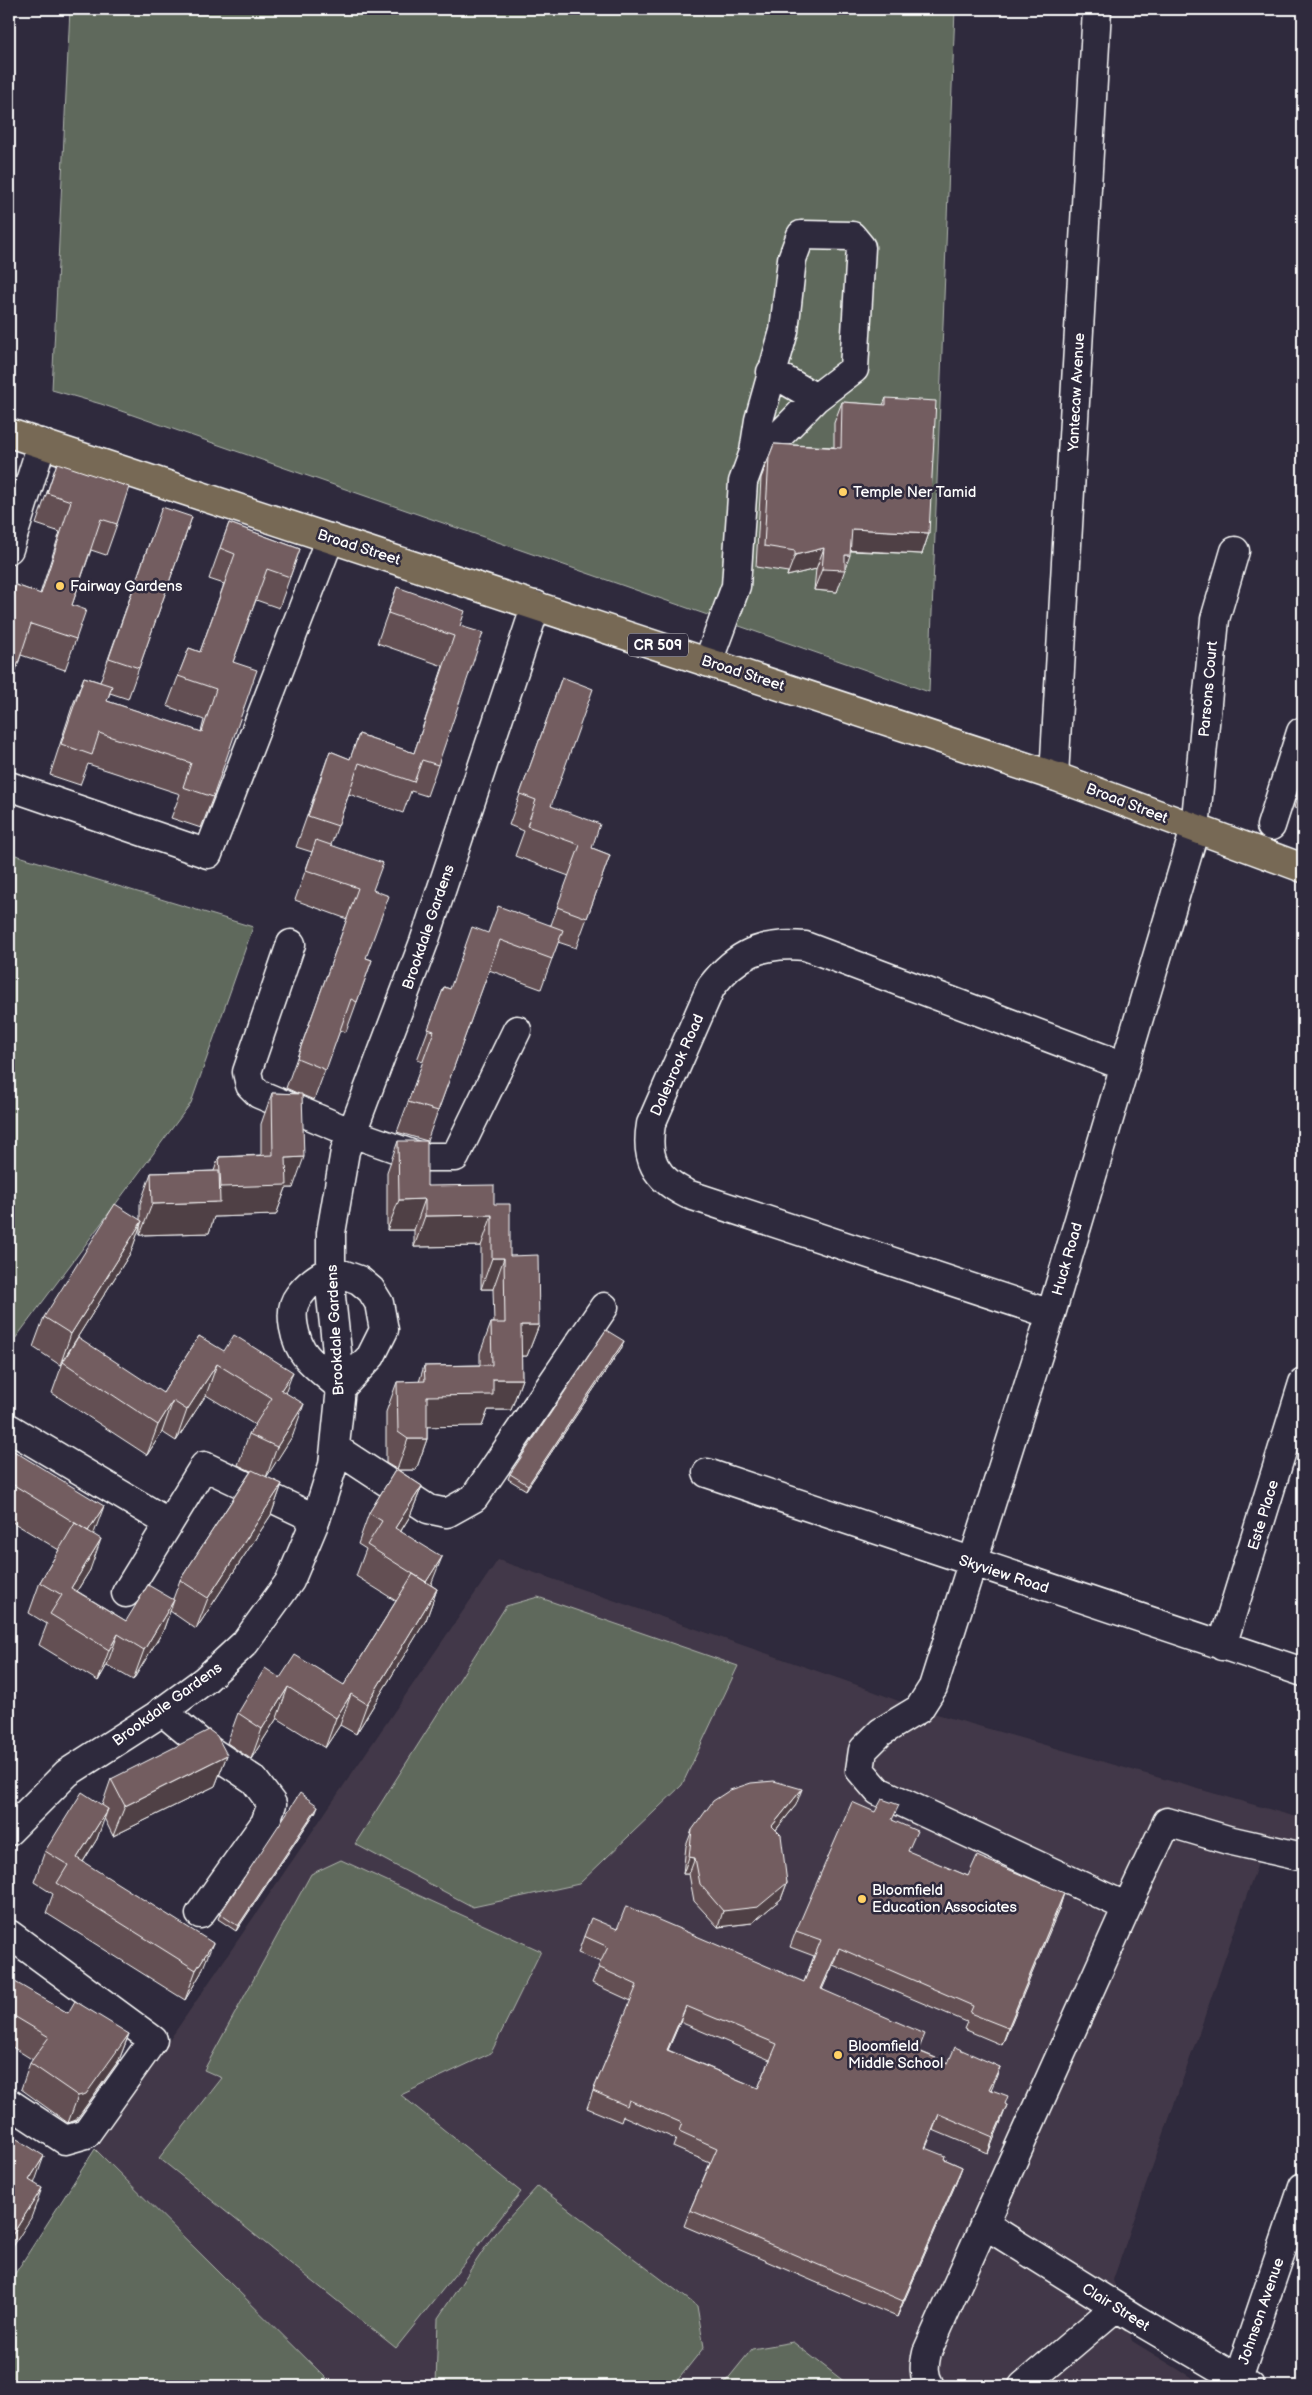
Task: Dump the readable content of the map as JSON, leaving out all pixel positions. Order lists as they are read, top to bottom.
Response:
{
  "streets": {
    "main road": ["Broad Street", "CR 509"],
    "street": [
      "Yantecaw Avenue",
      "Parsons Court",
      "Brookdale Gardens",
      "Dalebrook Road",
      "Huck Road",
      "Este Place",
      "Skyview Road",
      "Clair Street",
      "Johnson Avenue"
    ]
  },
  "crossings": [
    ["Yantecaw Avenue", "Broad Street"],
    ["Broad Street", "Parsons Court"],
    ["Broad Street", "Brookdale Gardens"],
    ["Broad Street", "Huck Road"],
    ["Parsons Court", "Huck Road"],
    ["Dalebrook Road", "Huck Road"],
    ["Huck Road", "Skyview Road"],
    ["Este Place", "Skyview Road"],
    ["Clair Street", "Johnson Avenue"]
  ],
  "places": [
    "Temple Ner Tamid",
    "Fairway Gardens",
    "Bloomfield Education Associates",
    "Bloomfield Middle School"
  ]
}
